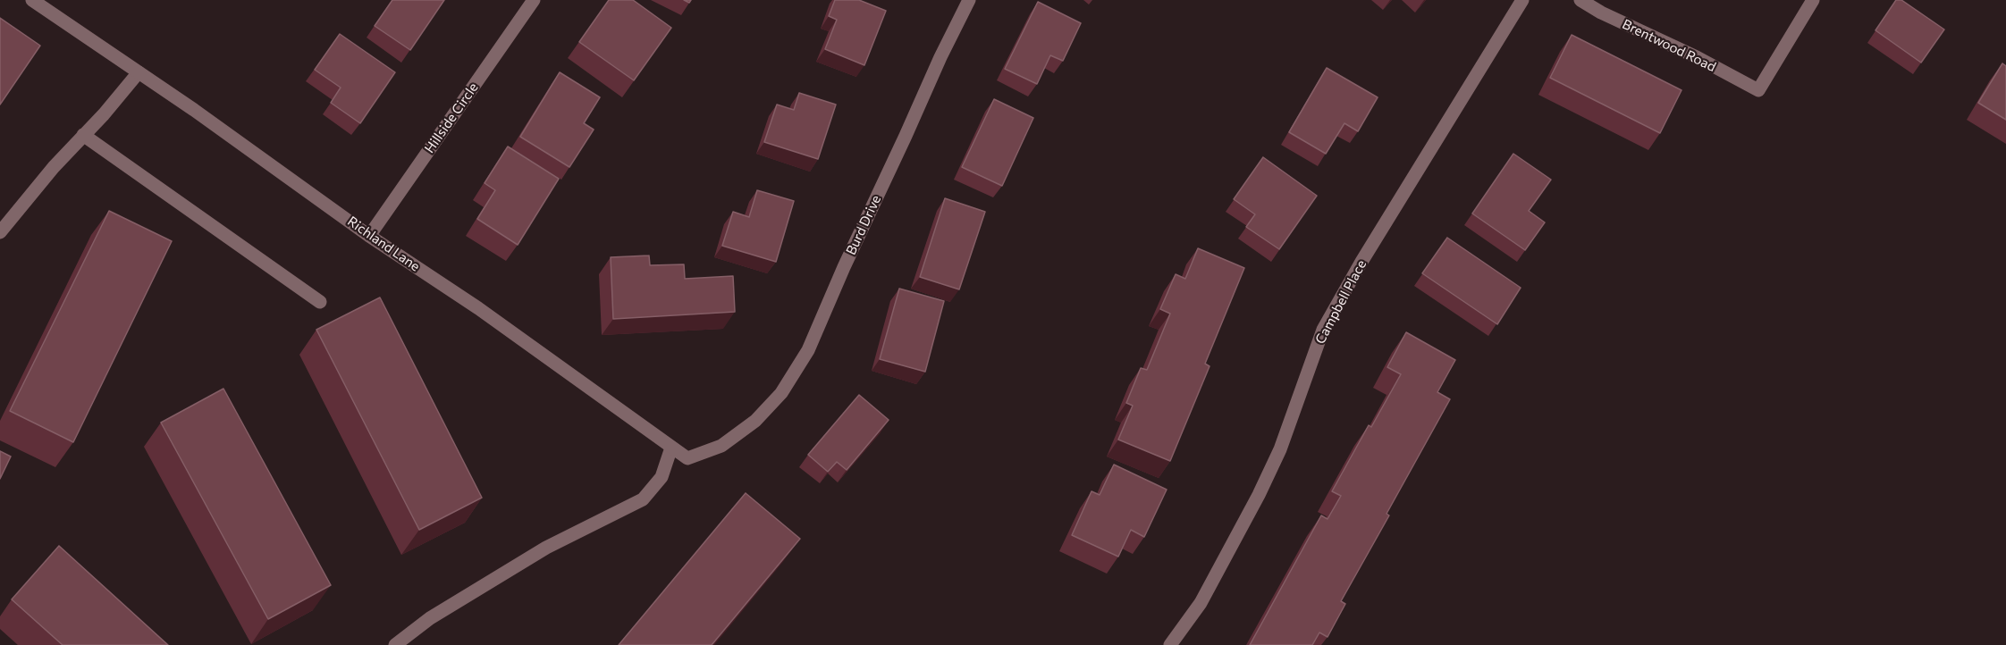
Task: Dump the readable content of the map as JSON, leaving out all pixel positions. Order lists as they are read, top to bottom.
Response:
{
  "streets": {
    "street": [
      "Brentwood Road",
      "Hillside Circle",
      "Burd Drive",
      "Richland Lane",
      "Campbell Place"
    ]
  },
  "crossings": [
    ["Hillside Circle", "Richland Lane"],
    ["Burd Drive", "Richland Lane"]
  ]
}
